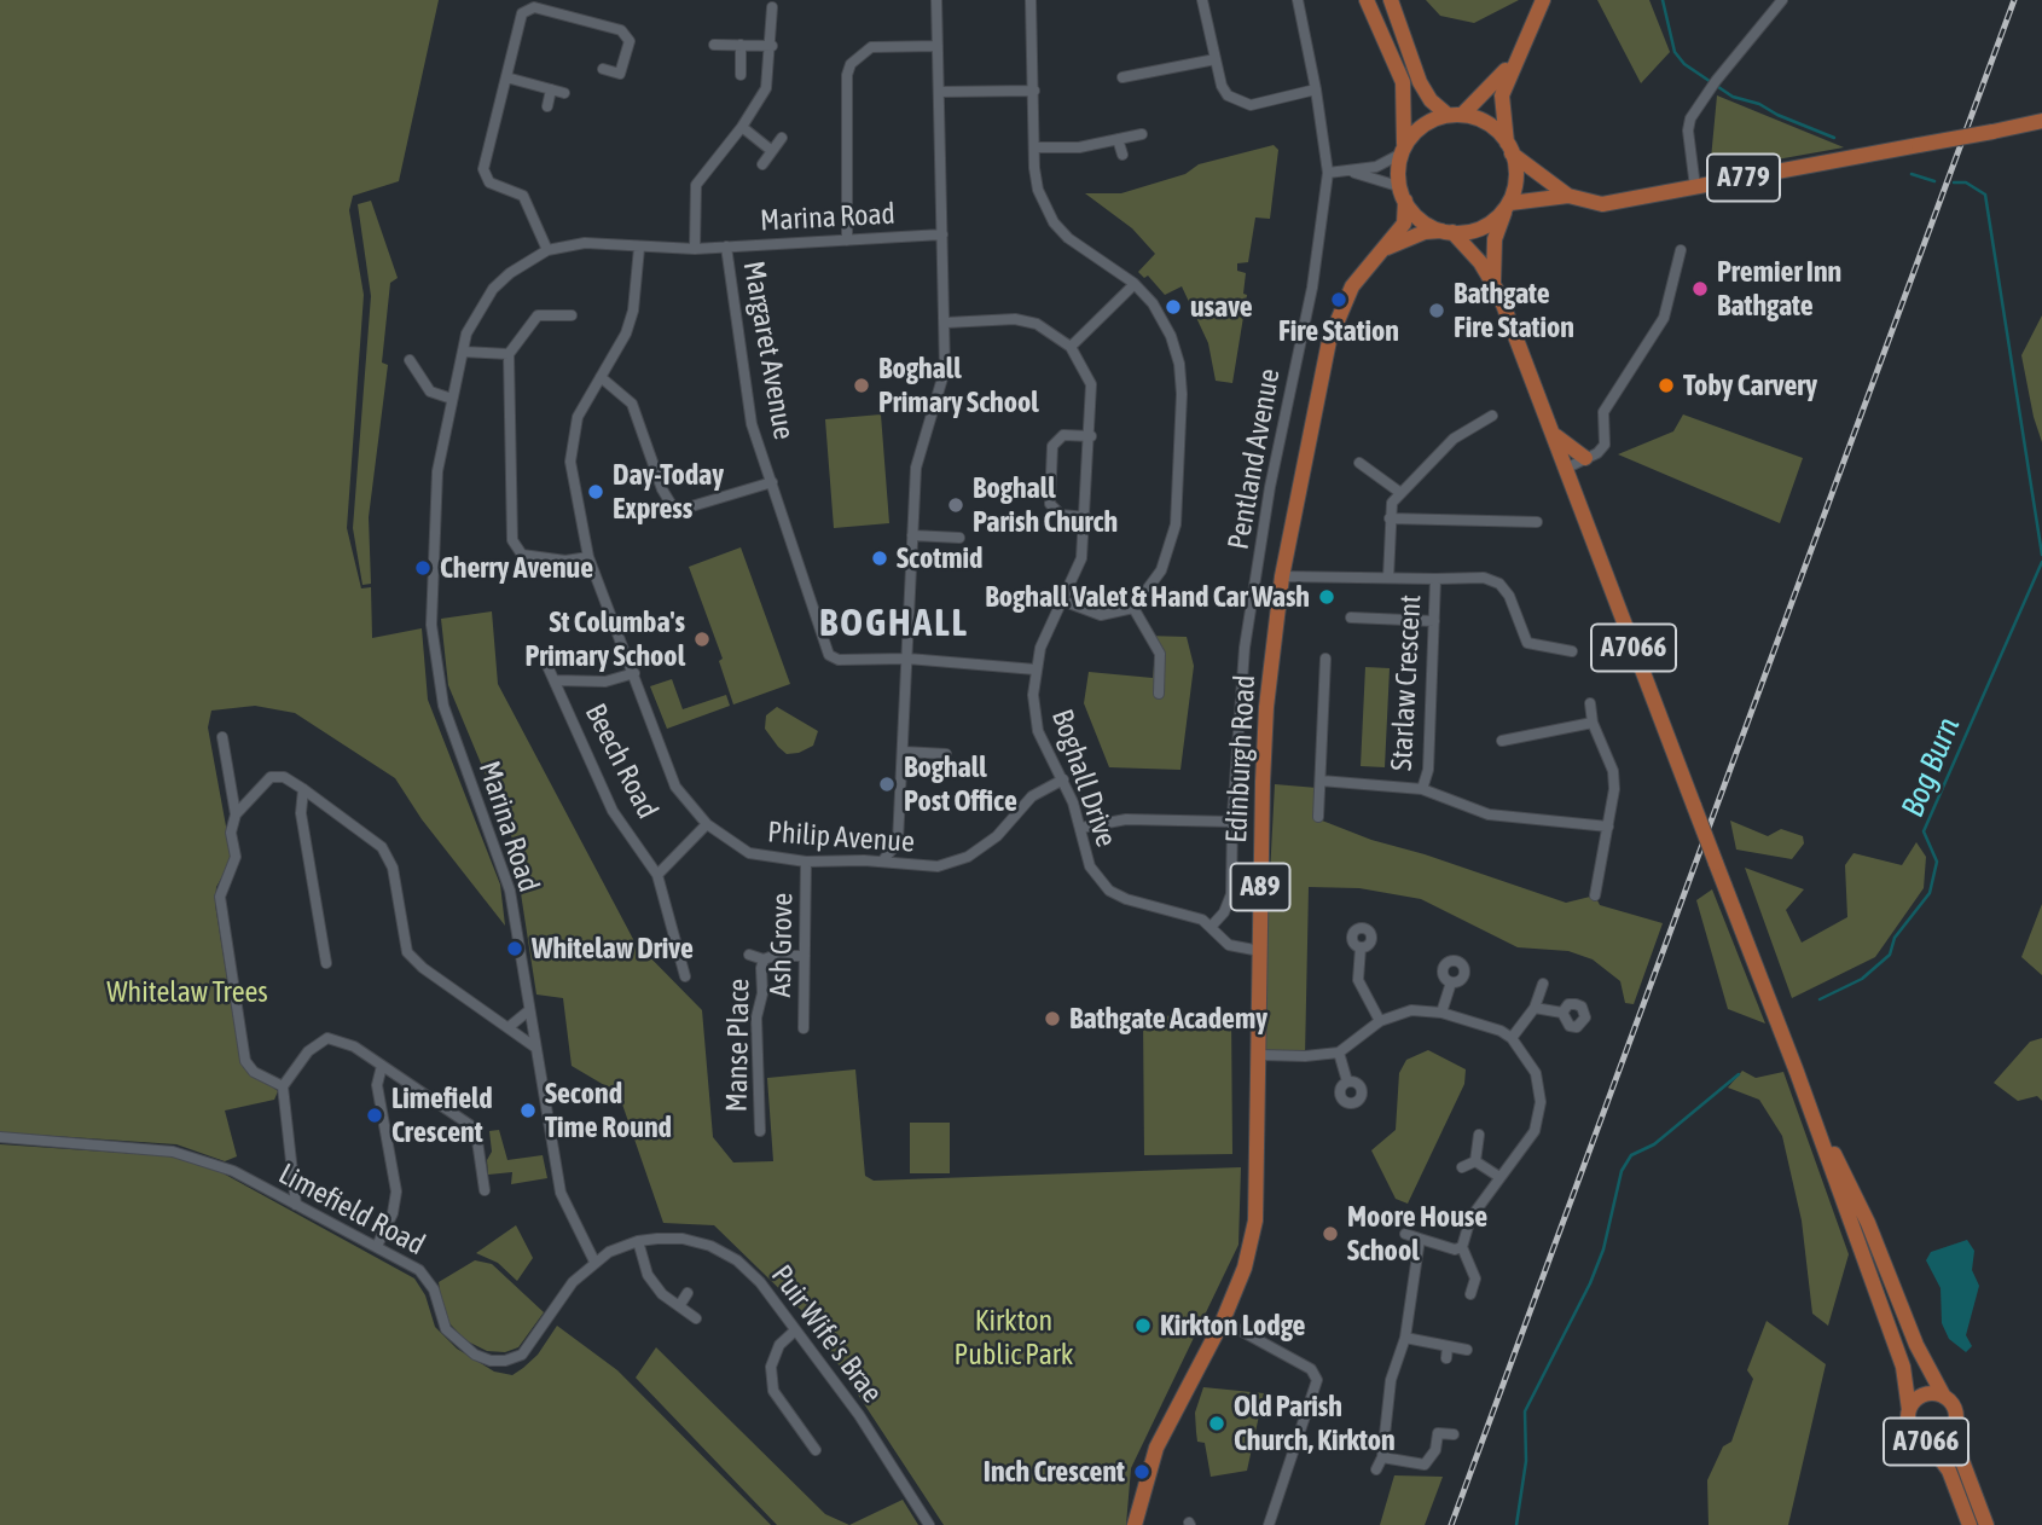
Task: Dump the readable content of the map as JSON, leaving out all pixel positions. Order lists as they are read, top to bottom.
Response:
{
  "streets": {
    "main road": [
      "A779",
      "A7066",
      "Edinburgh Road",
      "A89"
    ],
    "street": [
      "Marina Road",
      "Margaret Avenue",
      "Pentland Avenue",
      "Starlaw Crescent",
      "Beech Road",
      "Boghall Drive",
      "Philip Avenue",
      "Ash Grove",
      "Manse Place",
      "Limefield Road",
      "Puir Wife's Brae"
    ]
  },
  "crossings": [
    ["A779", "A7066"],
    ["A779", "Edinburgh Road"],
    ["A779", "A89"],
    ["Marina Road", "Margaret Avenue"],
    ["Marina Road", "Philip Avenue"],
    ["Marina Road", "Limefield Road"],
    ["Marina Road", "Puir Wife's Brae"],
    ["Pentland Avenue", "Boghall Drive"],
    ["A7066", "Edinburgh Road"],
    ["A7066", "A89"],
    ["Starlaw Crescent", "Edinburgh Road"],
    ["Edinburgh Road", "Boghall Drive"],
    ["Edinburgh Road", "A89"],
    ["Beech Road", "Philip Avenue"],
    ["Boghall Drive", "Philip Avenue"],
    ["Philip Avenue", "Ash Grove"],
    ["Ash Grove", "Manse Place"],
    ["Limefield Road", "Puir Wife's Brae"]
  ],
  "districts": ["BOGHALL"],
  "water": ["Bog Burn"],
  "parks": ["Whitelaw Trees", "Kirkton Public Park"],
  "places": [
    "Premier Inn Bathgate",
    "Fire Station",
    "usave",
    "Bathgate Fire Station",
    "Boghall Primary School",
    "Toby Carvery",
    "Day-Today Express",
    "Boghall Parish Church",
    "Scotmid",
    "Cherry Avenue",
    "Boghall Valet & Hand Car Wash",
    "St Columba's Primary School",
    "Boghall Post Office",
    "Whitelaw Drive",
    "Bathgate Academy",
    "Second Time Round",
    "Limefield Crescent",
    "Moore House School",
    "Kirkton Lodge",
    "Old Parish Church, Kirkton",
    "Inch Crescent"
  ]
}
